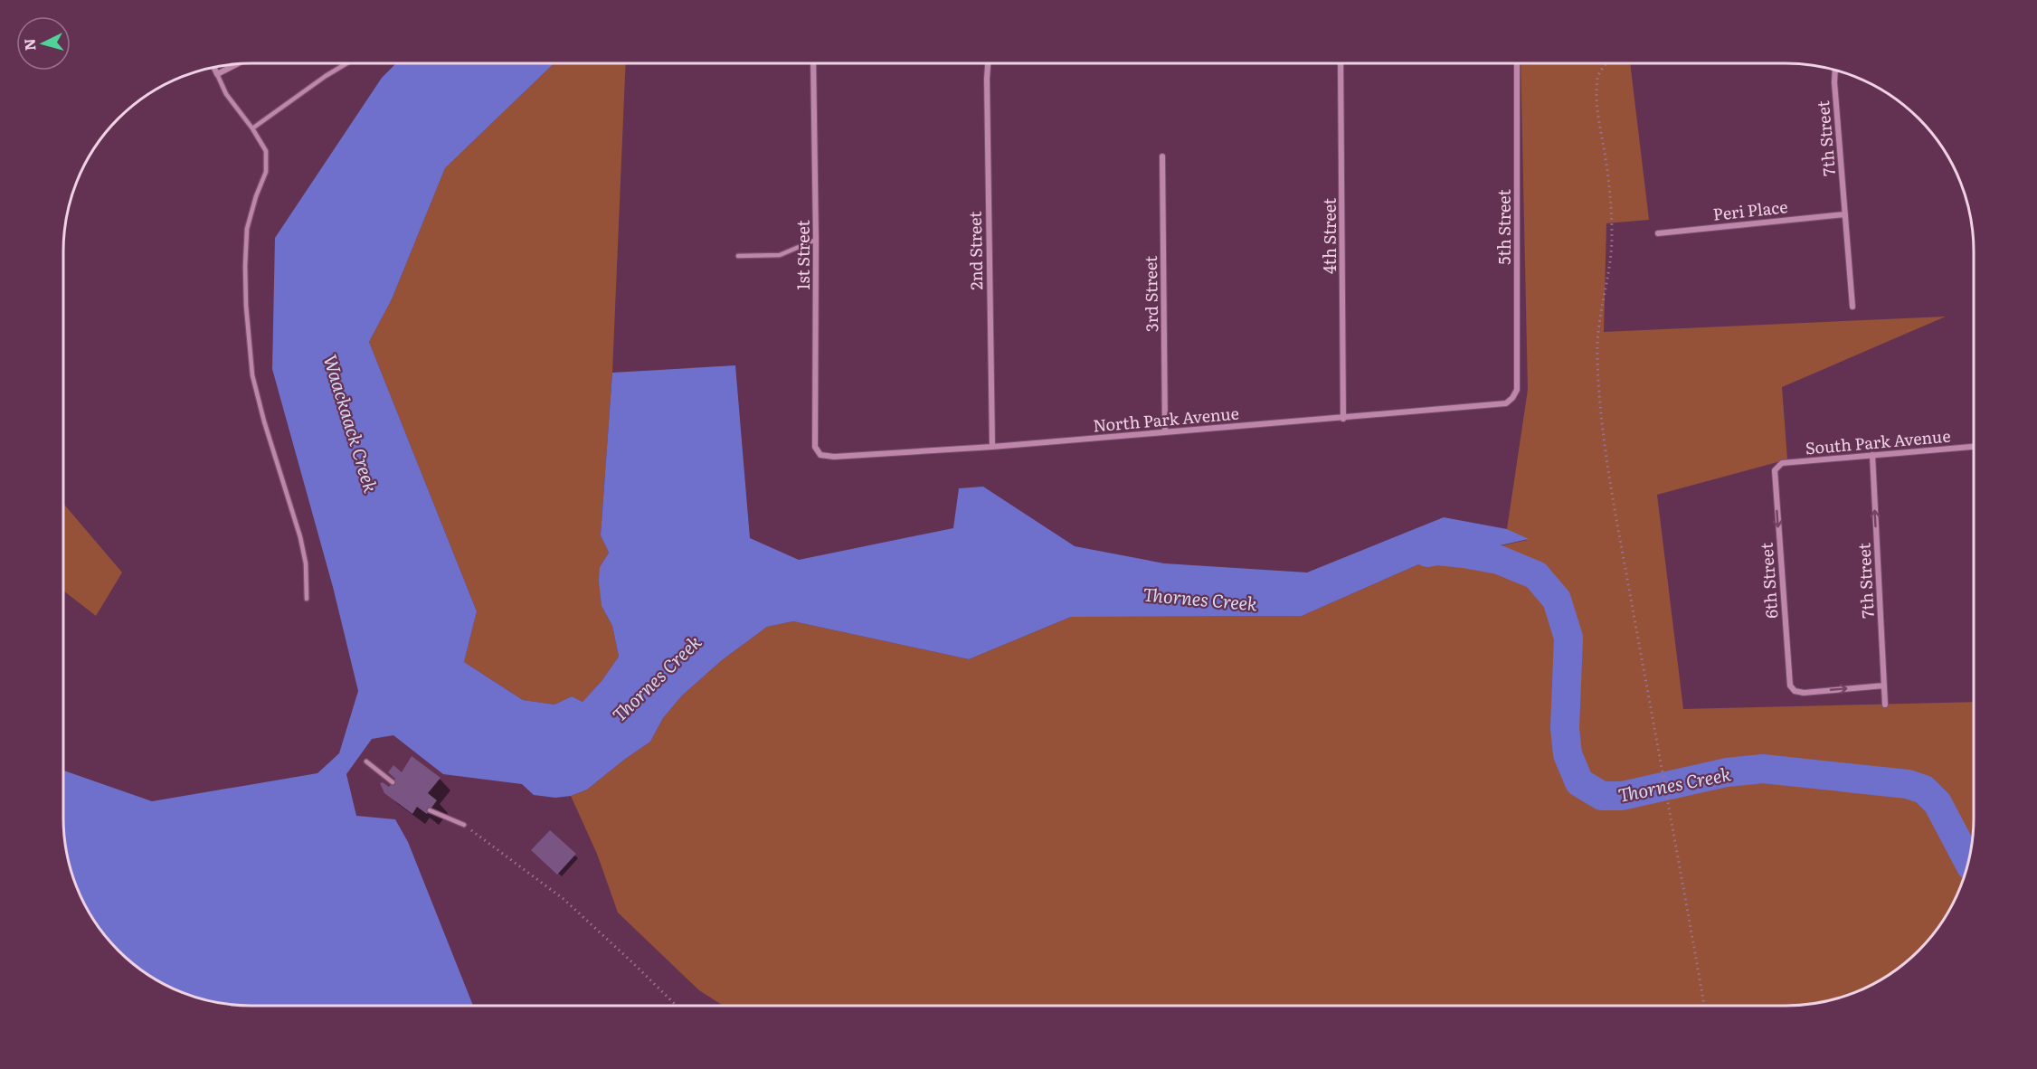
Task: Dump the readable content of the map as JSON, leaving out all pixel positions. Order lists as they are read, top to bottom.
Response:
{
  "streets": {
    "street": [
      "7th Street",
      "Peri Place",
      "5th Street",
      "4th Street",
      "2nd Street",
      "1st Street",
      "3rd Street",
      "North Park Avenue",
      "South Park Avenue",
      "6th Street"
    ]
  },
  "crossings": [
    ["7th Street", "Peri Place"],
    ["7th Street", "South Park Avenue"],
    ["7th Street", "6th Street"],
    ["5th Street", "North Park Avenue"],
    ["4th Street", "North Park Avenue"],
    ["2nd Street", "North Park Avenue"],
    ["1st Street", "North Park Avenue"],
    ["3rd Street", "North Park Avenue"],
    ["South Park Avenue", "6th Street"]
  ],
  "one_way": ["7th Street"],
  "water": ["Waackaack Creek", "Thornes Creek"],
  "north": "left"
}
